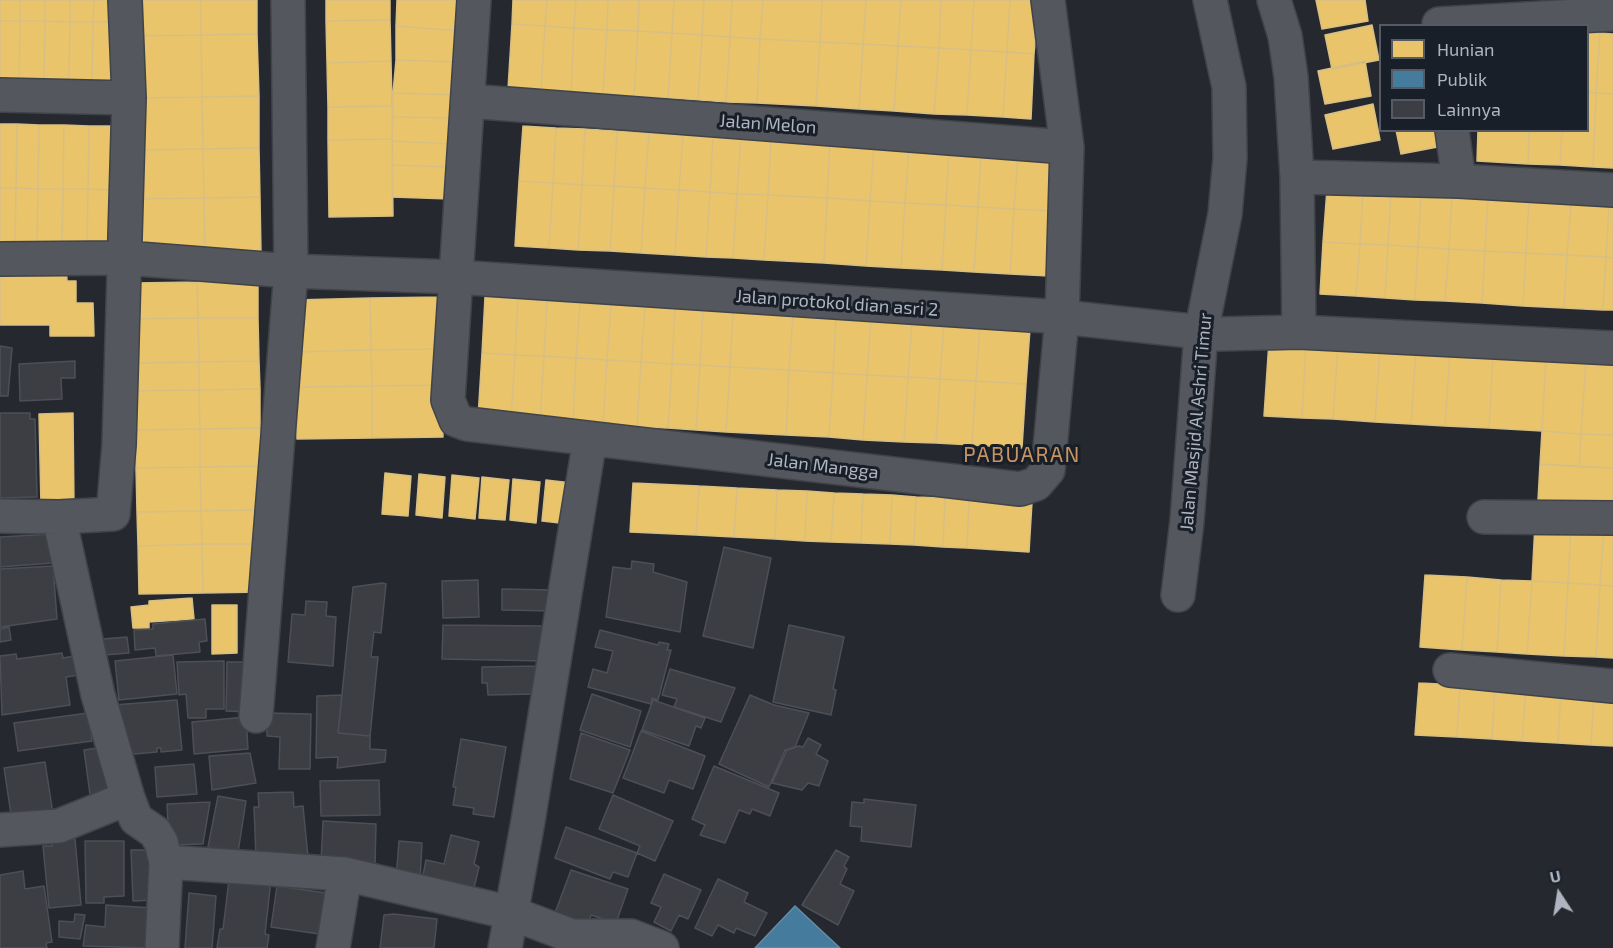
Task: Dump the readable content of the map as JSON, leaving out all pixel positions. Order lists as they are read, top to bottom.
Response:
{
  "streets": {
    "street": [
      "Jalan Melon",
      "Jalan protokol dian asri 2",
      "Jalan Masjid Al Ashri Timur",
      "Jalan Mangga"
    ]
  },
  "crossings": [
    ["Jalan protokol dian asri 2", "Jalan Masjid Al Ashri Timur"],
    ["Jalan protokol dian asri 2", "Jalan Mangga"]
  ],
  "districts": ["PABUARAN"],
  "legend": ["Hunian", "Publik", "Lainnya"],
  "north": "top"
}
